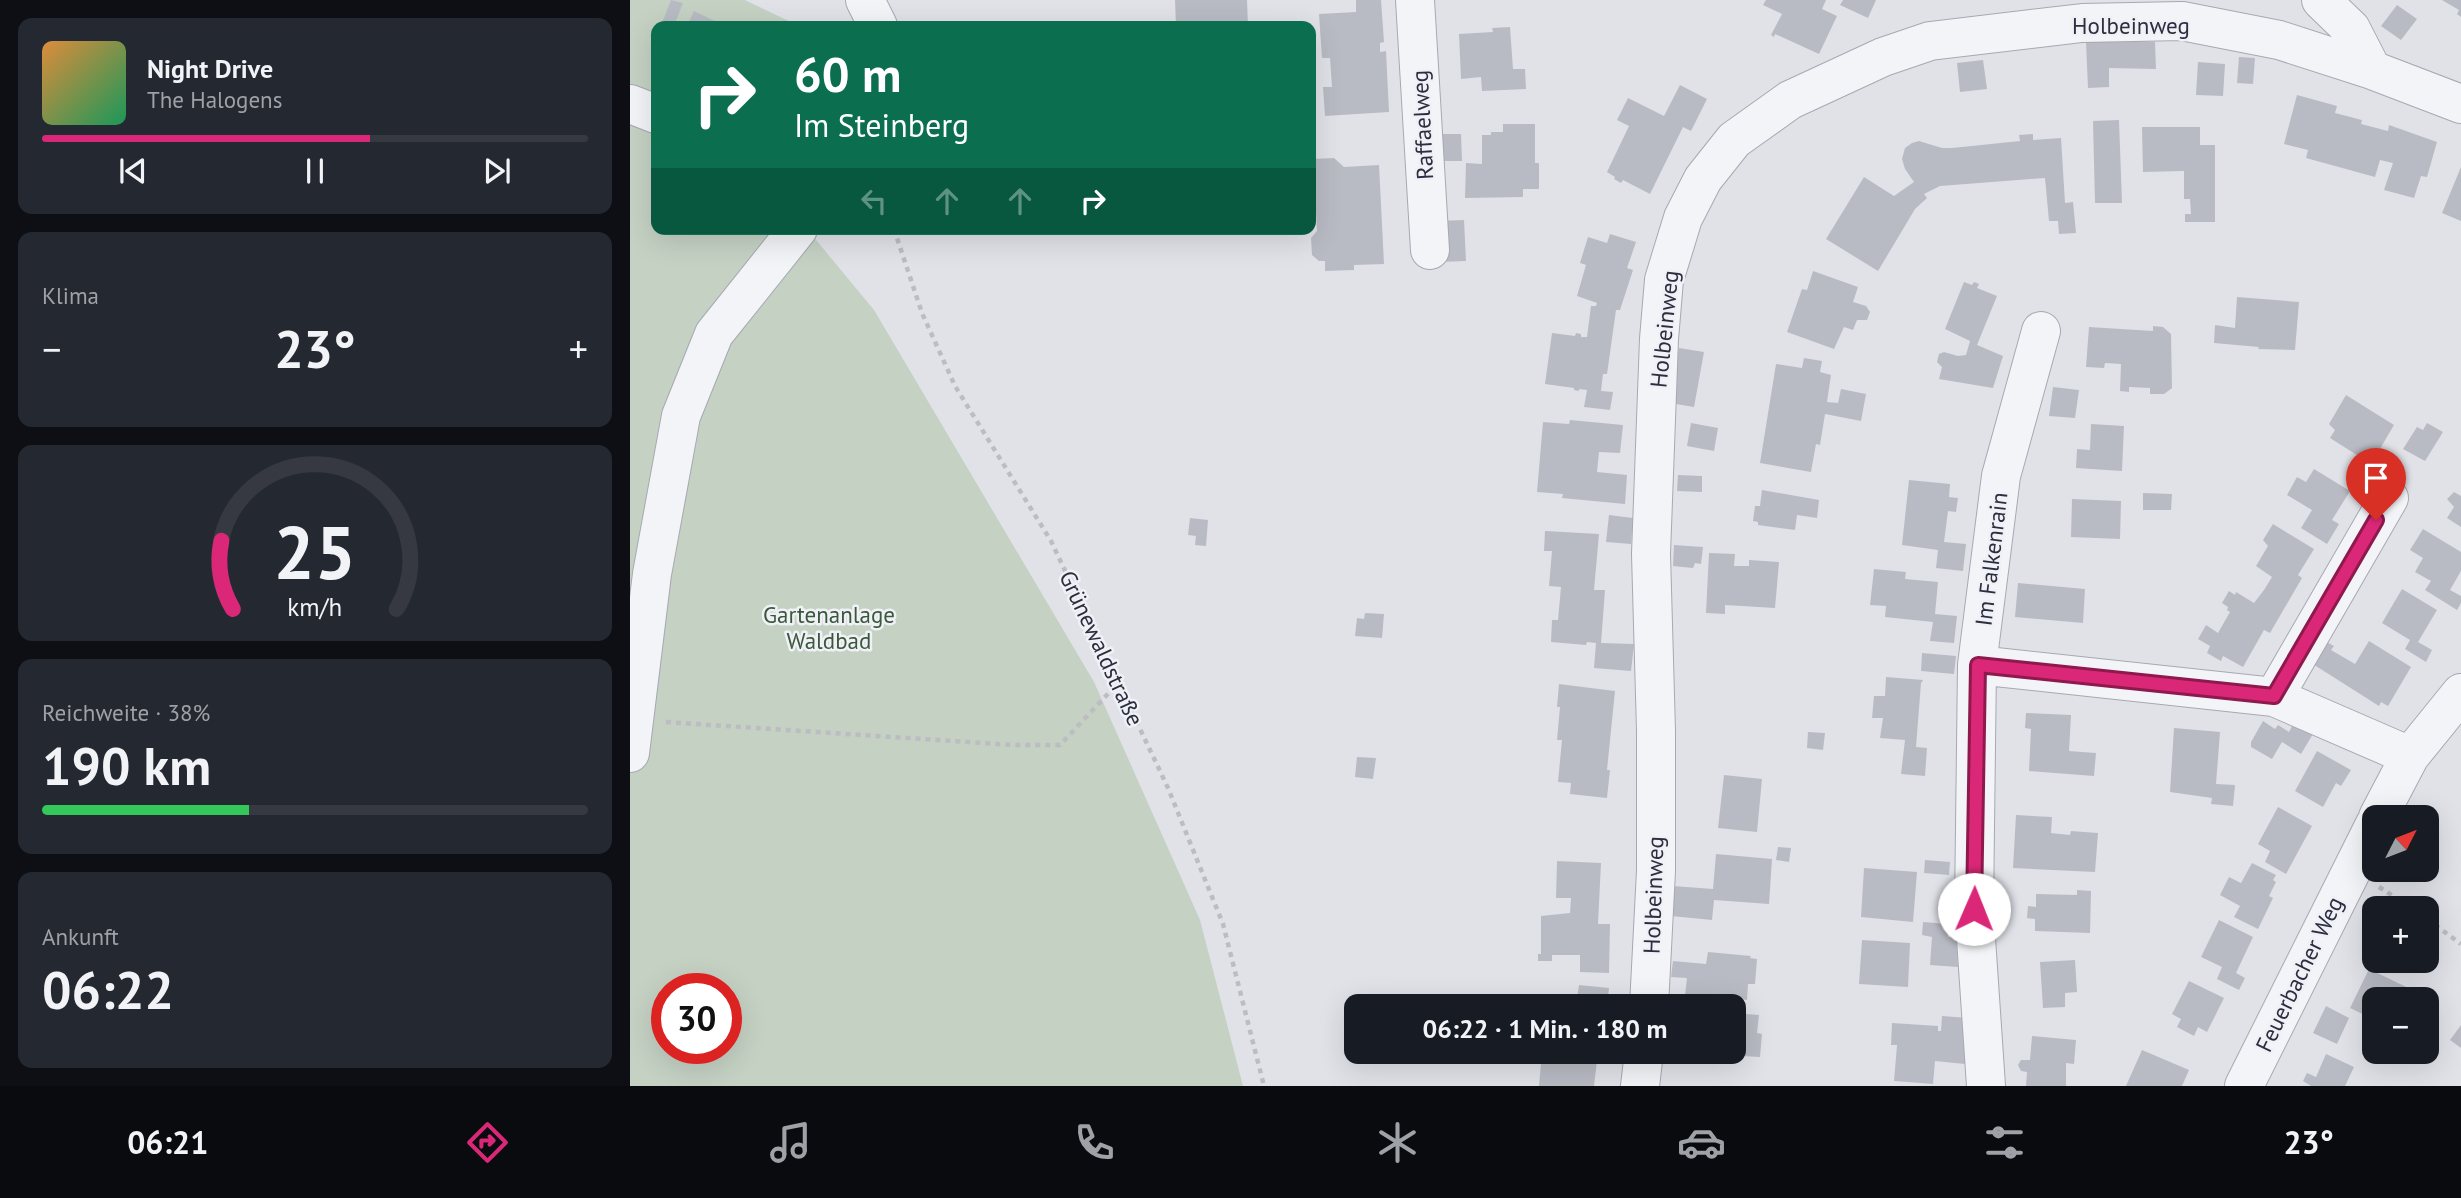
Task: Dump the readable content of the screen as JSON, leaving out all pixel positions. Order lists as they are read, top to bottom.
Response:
{
  "streets": {
    "street": [
      "Holbeinweg",
      "Raffaelweg",
      "Im Falkenrain",
      "Feuerbacher Weg"
    ],
    "path": ["Grünewaldstraße"]
  },
  "parks": ["Gartenanlage Waldbad"],
  "north": "top right",
  "page": {
    "turn": ["60 m", "Im Steinberg"],
    "song": ["Night Drive", "The Halogens"],
    "tile": [
      "Klima",
      ["Reichweite · 38%", "190 km"],
      ["Ankunft", "06:22"]
    ],
    "heat": ["−", "23°", "+"],
    "map_buttons": ["+", "−"],
    "limit": "30",
    "trip": "06:22 · 1 Min. · 180 m",
    "tabs": ["06:21", "23°"],
    "gauge": ["25", "km/h"]
  }
}
